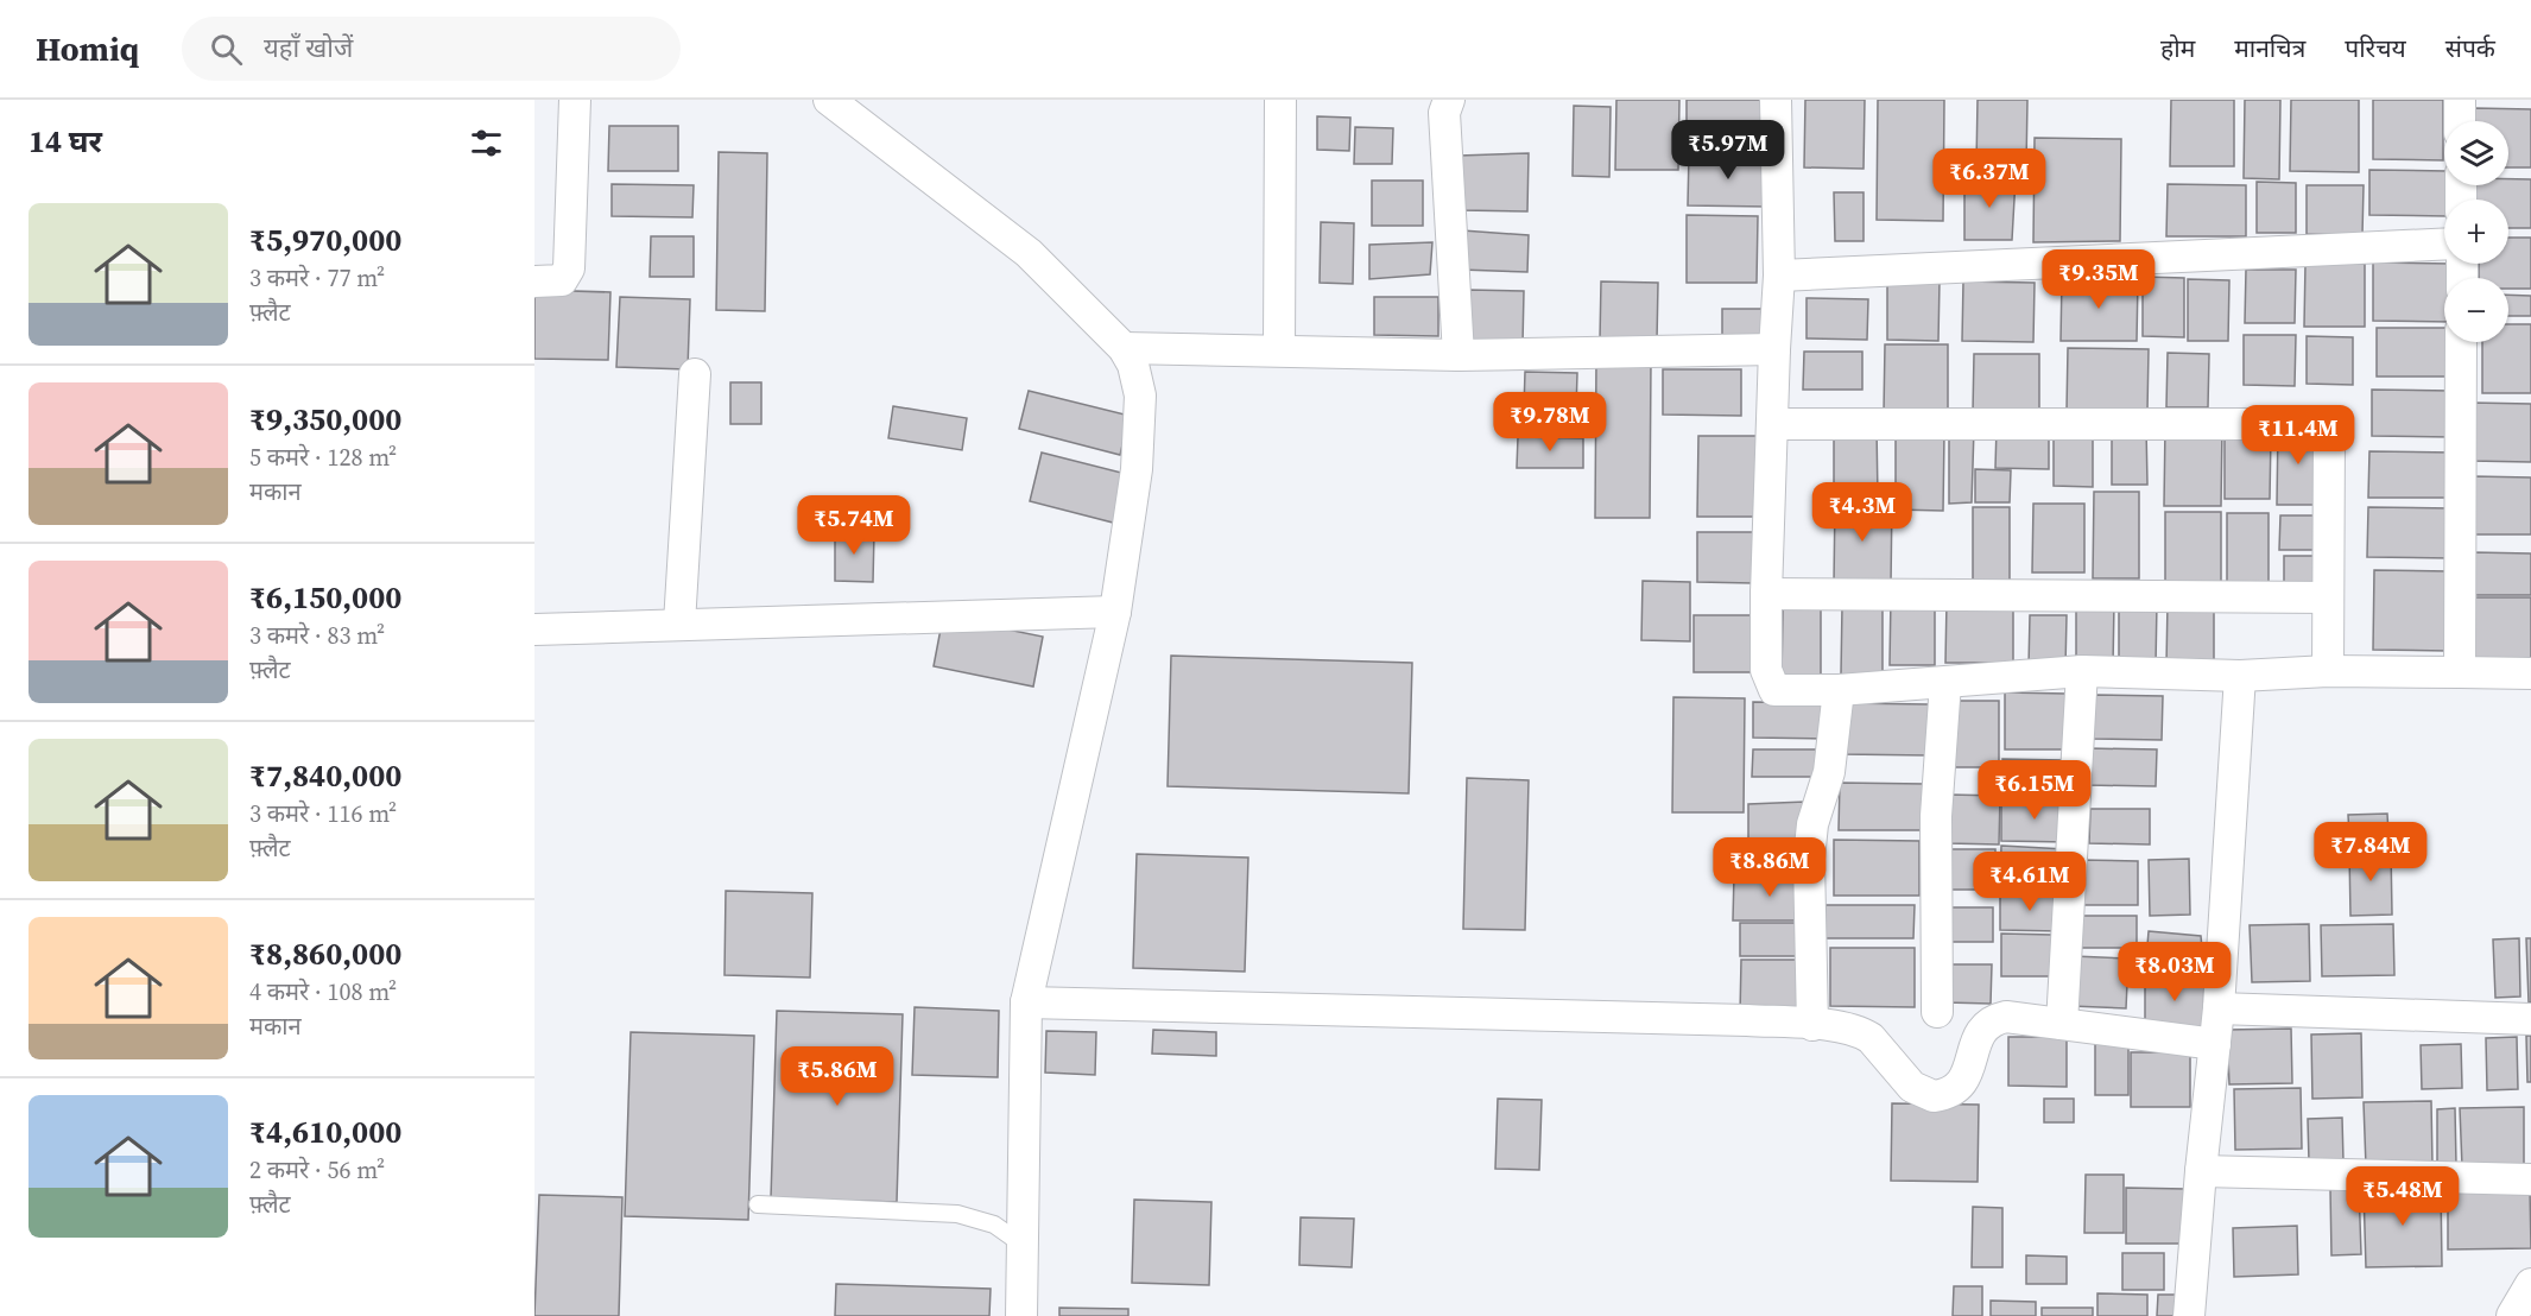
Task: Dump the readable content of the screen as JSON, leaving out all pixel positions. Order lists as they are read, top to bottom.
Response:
{
  "page": {
    "header": "Homiq",
    "search": "यहाँ खोजें",
    "nav": [
      "होम",
      "मानचित्र",
      "परिचय",
      "संपर्क"
    ],
    "heading": "14 घर",
    "price": [
      "₹5.97M",
      "₹6.37M",
      "₹9.35M",
      "₹9.78M",
      "₹11.4M",
      "₹4.3M",
      "₹5.74M",
      "₹6.15M",
      "₹7.84M",
      "₹8.86M",
      "₹4.61M",
      "₹8.03M",
      "₹5.86M",
      "₹5.48M"
    ],
    "map_buttons": ["+", "−"],
    "list": [
      {
        "name": "₹5,970,000",
        "note": "3 कमरे · 77 m² · फ़्लैट"
      },
      {
        "name": "₹9,350,000",
        "note": "5 कमरे · 128 m² · मकान"
      },
      {
        "name": "₹6,150,000",
        "note": "3 कमरे · 83 m² · फ़्लैट"
      },
      {
        "name": "₹7,840,000",
        "note": "3 कमरे · 116 m² · फ़्लैट"
      },
      {
        "name": "₹8,860,000",
        "note": "4 कमरे · 108 m² · मकान"
      },
      {
        "name": "₹4,610,000",
        "note": "2 कमरे · 56 m² · फ़्लैट"
      }
    ]
  }
}
